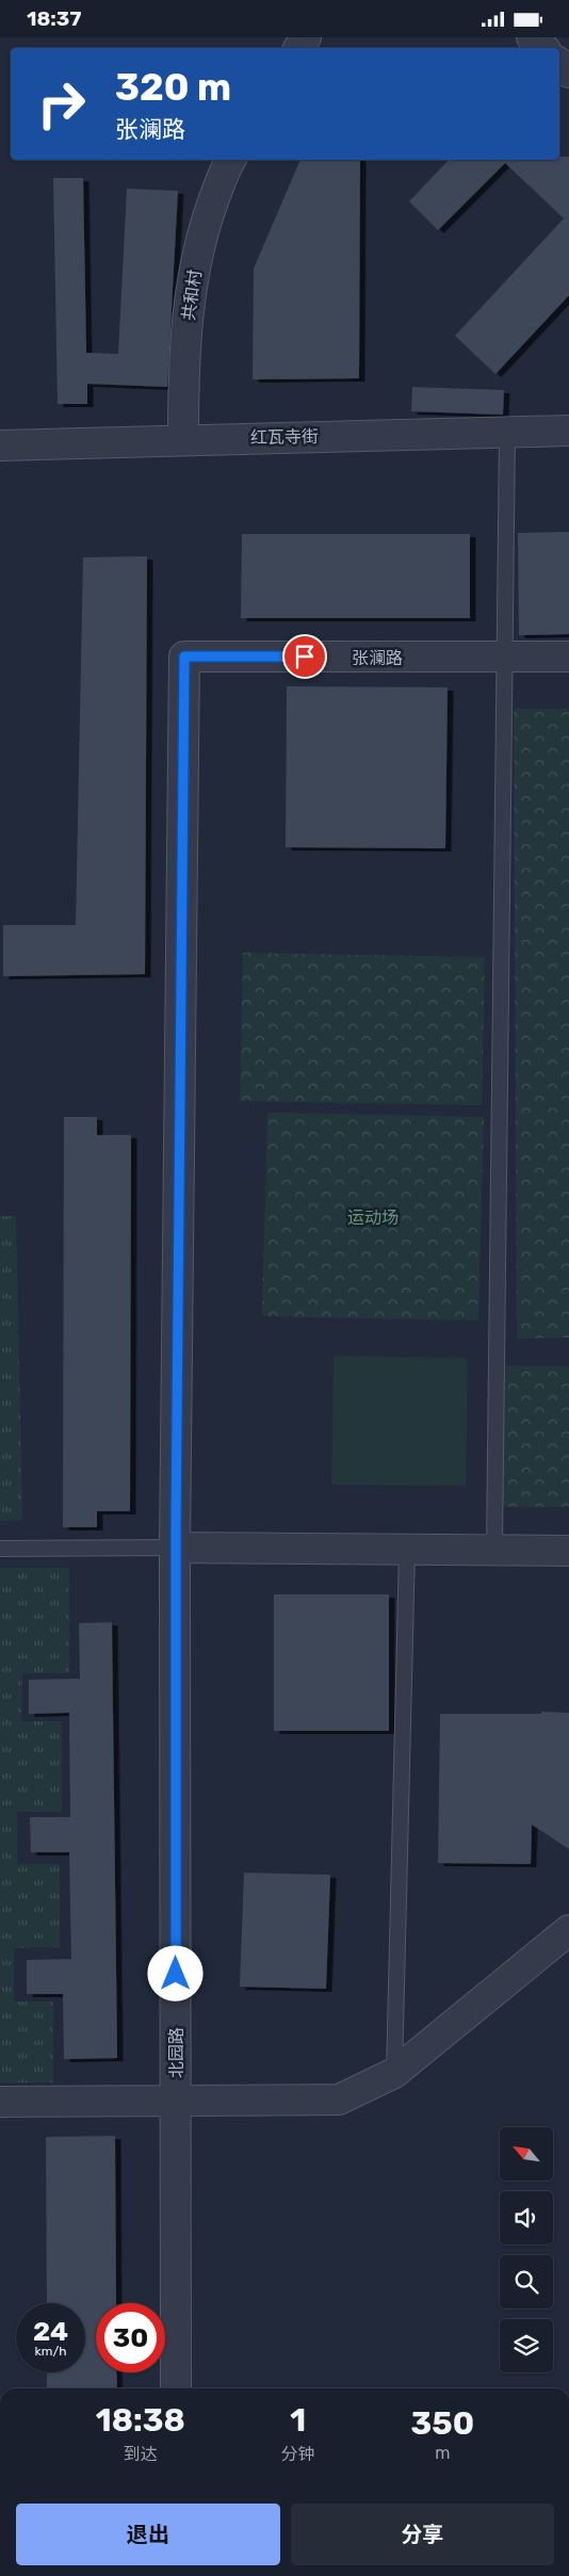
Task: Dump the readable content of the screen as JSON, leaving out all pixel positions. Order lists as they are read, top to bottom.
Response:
{
  "streets": {
    "street": [
      "共和村",
      "红瓦寺街",
      "张澜路",
      "北园路"
    ]
  },
  "crossings": [
    ["共和村", "红瓦寺街"],
    ["张澜路", "北园路"]
  ],
  "parks": ["运动场"],
  "north": "top left",
  "page": {
    "status": "18:37",
    "turn": ["320 m", "张澜路"],
    "speed": "24 km/h",
    "limit": "30",
    "eta": [
      "18:38",
      "到达",
      "1",
      "分钟",
      "350",
      "m"
    ],
    "buttons": ["退出", "分享"]
  }
}
